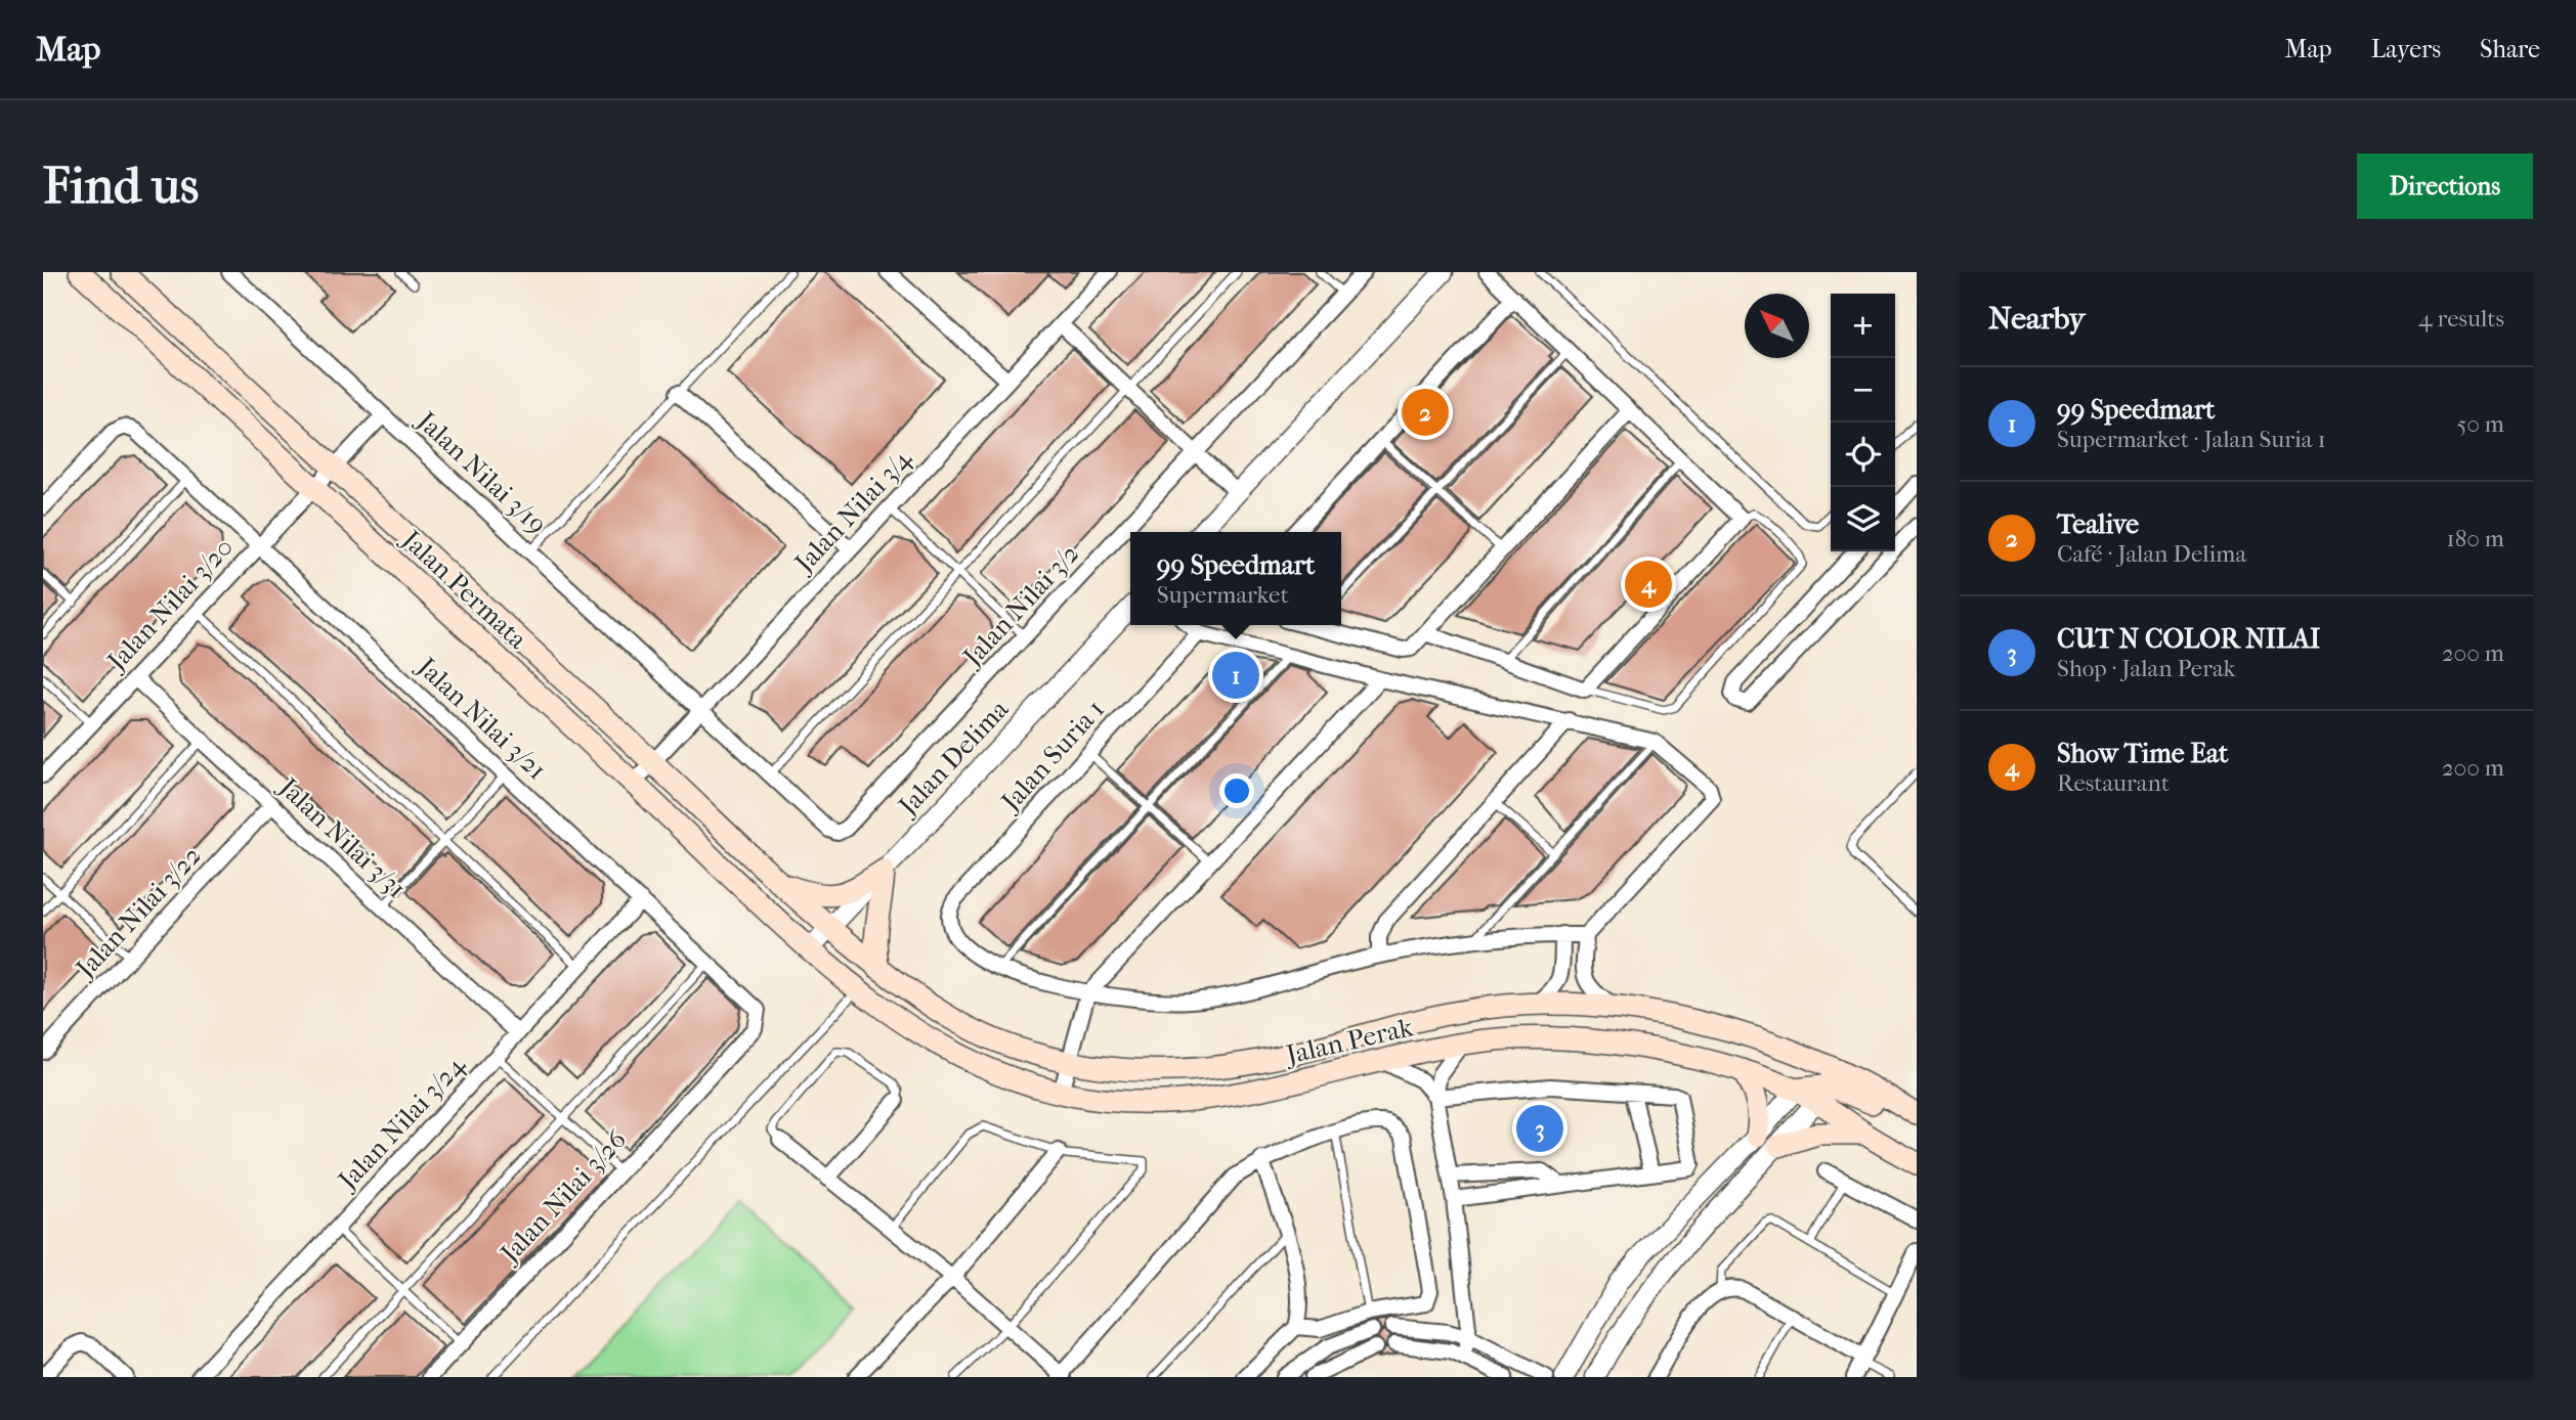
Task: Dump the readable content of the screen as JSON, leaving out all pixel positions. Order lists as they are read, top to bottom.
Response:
{
  "streets": {
    "main road": ["Jalan Permata", "Jalan Perak"],
    "street": [
      "Jalan Nilai 3/19",
      "Jalan Nilai 3/4",
      "Jalan Nilai 3/20",
      "Jalan Nilai 3/2",
      "Jalan Nilai 3/21",
      "Jalan Suria 1",
      "Jalan Delima",
      "Jalan Nilai 3/31",
      "Jalan Nilai 3/22",
      "Jalan Nilai 3/24",
      "Jalan Nilai 3/26"
    ]
  },
  "crossings": [
    ["Jalan Nilai 3/19", "Jalan Nilai 3/4"],
    ["Jalan Nilai 3/19", "Jalan Nilai 3/20"],
    ["Jalan Nilai 3/19", "Jalan Nilai 3/2"],
    ["Jalan Nilai 3/4", "Jalan Permata"],
    ["Jalan Nilai 3/4", "Jalan Nilai 3/2"],
    ["Jalan Permata", "Jalan Nilai 3/20"],
    ["Jalan Permata", "Jalan Delima"],
    ["Jalan Permata", "Jalan Perak"],
    ["Jalan Nilai 3/20", "Jalan Nilai 3/21"],
    ["Jalan Nilai 3/20", "Jalan Nilai 3/31"],
    ["Jalan Nilai 3/21", "Jalan Nilai 3/24"],
    ["Jalan Nilai 3/21", "Jalan Nilai 3/26"],
    ["Jalan Delima", "Jalan Perak"],
    ["Jalan Nilai 3/31", "Jalan Nilai 3/22"],
    ["Jalan Nilai 3/31", "Jalan Nilai 3/24"]
  ],
  "north": "top left",
  "page": {
    "header": "Map",
    "nav": ["Map", "Layers", "Share"],
    "buttons": "Directions",
    "title": "Find us",
    "heading": ["Nearby", "4 results"],
    "map_buttons": ["+", "−"],
    "list": [
      {
        "mark": "1",
        "name": "99 Speedmart",
        "note": "Supermarket · Jalan Suria 1",
        "value": "50 m"
      },
      {
        "mark": "2",
        "name": "Tealive",
        "note": "Café · Jalan Delima",
        "value": "180 m"
      },
      {
        "mark": "3",
        "name": "CUT N COLOR NILAI",
        "note": "Shop · Jalan Perak",
        "value": "200 m"
      },
      {
        "mark": "4",
        "name": "Show Time Eat",
        "note": "Restaurant",
        "value": "200 m"
      }
    ],
    "pins": [
      "2",
      "4",
      "1",
      "3"
    ],
    "popup": ["99 Speedmart", "Supermarket"]
  }
}
